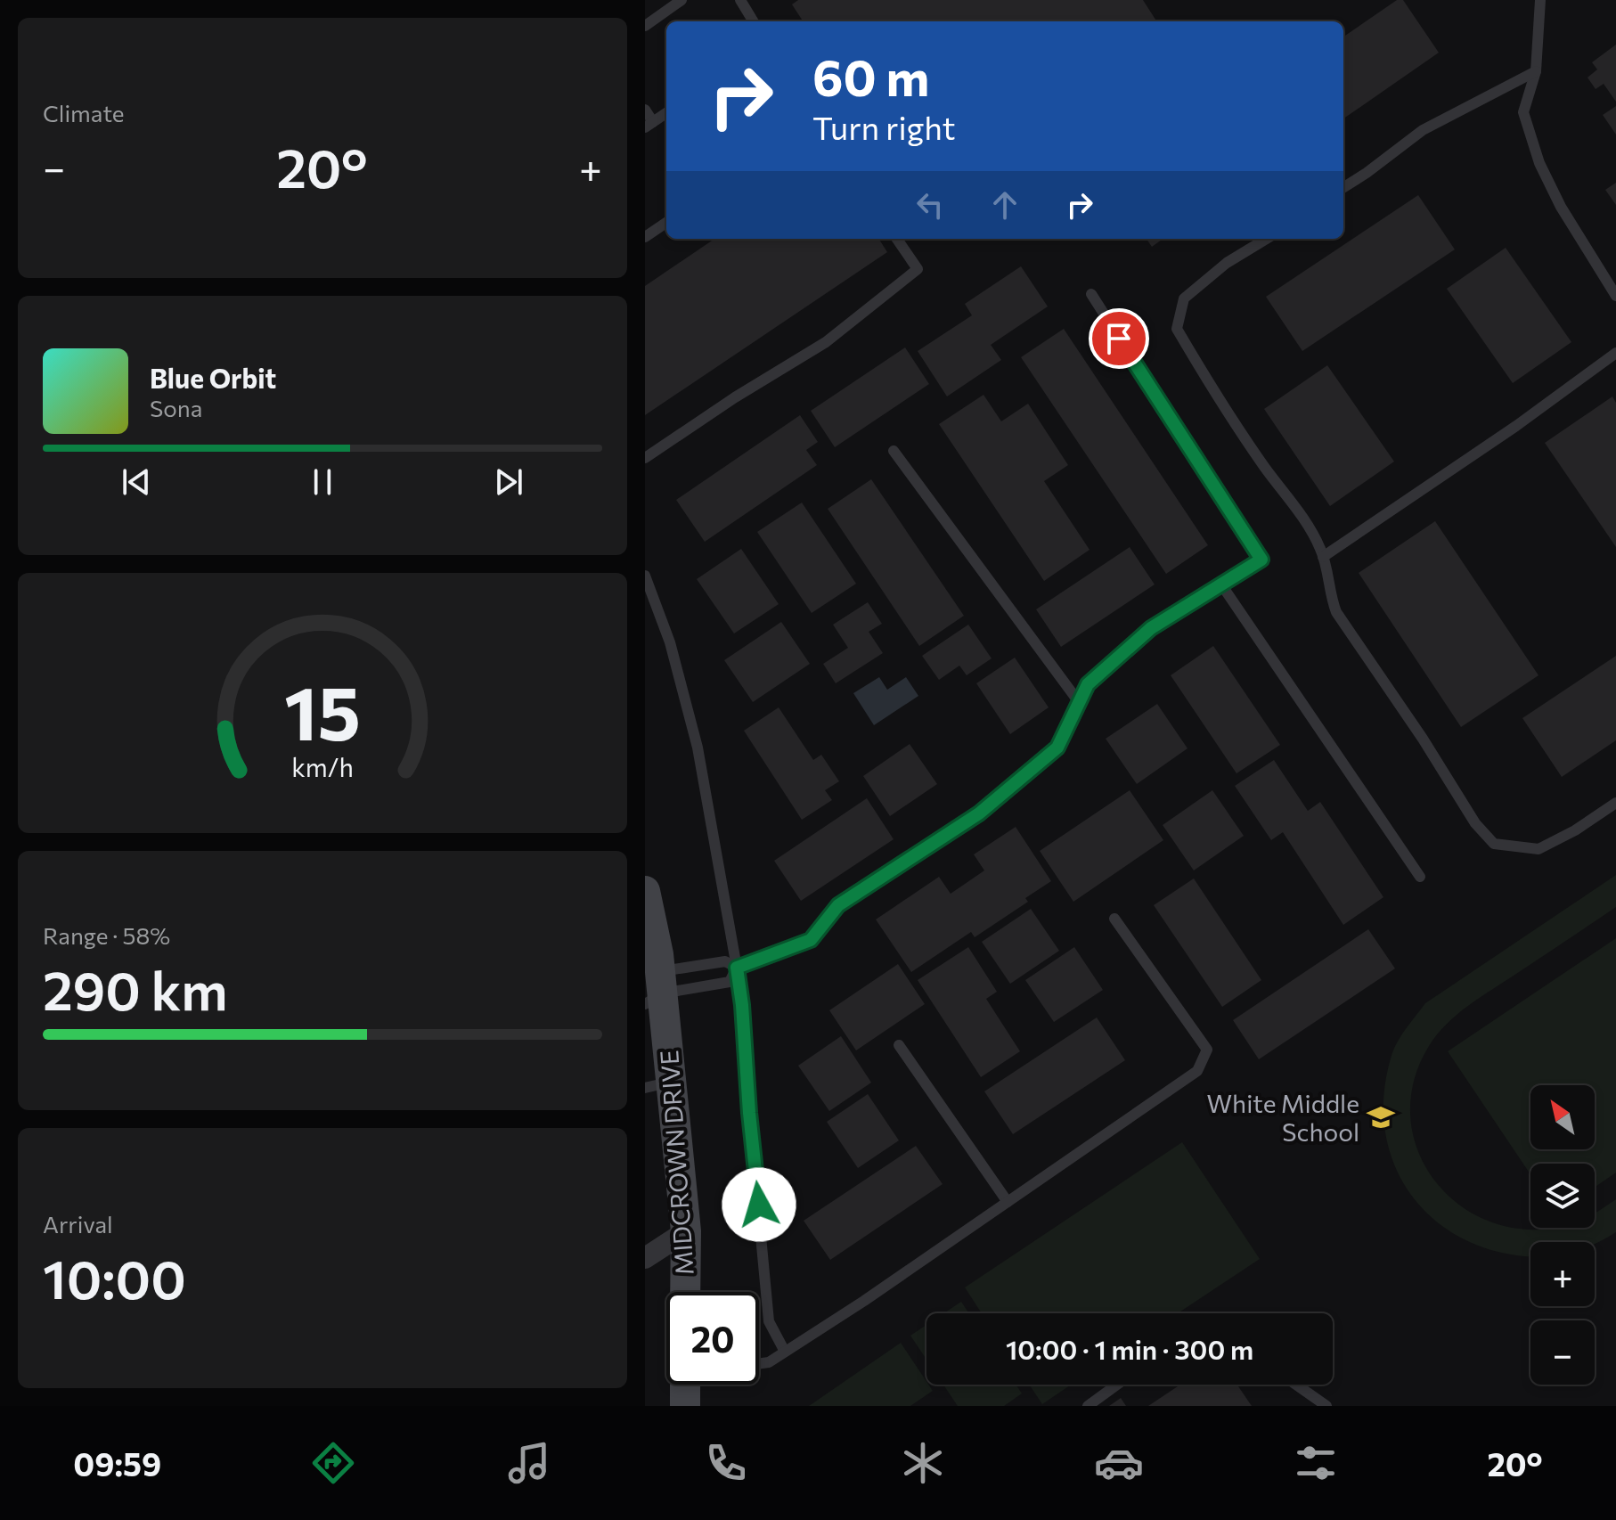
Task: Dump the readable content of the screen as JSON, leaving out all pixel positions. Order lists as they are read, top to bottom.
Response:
{
  "streets": {
    "street": ["MIDCROWN DRIVE"]
  },
  "places": {
    "school or university": ["White Middle School"]
  },
  "north": "top left",
  "page": {
    "tile": [
      "Climate",
      ["Range · 58%", "290 km"],
      ["Arrival", "10:00"]
    ],
    "turn": ["60 m", "Turn right"],
    "heat": ["−", "20°", "+"],
    "song": ["Blue Orbit", "Sona"],
    "map_buttons": ["+", "−"],
    "limit": "20",
    "trip": "10:00 · 1 min · 300 m",
    "tabs": ["09:59", "20°"],
    "gauge": ["15", "km/h"]
  }
}
